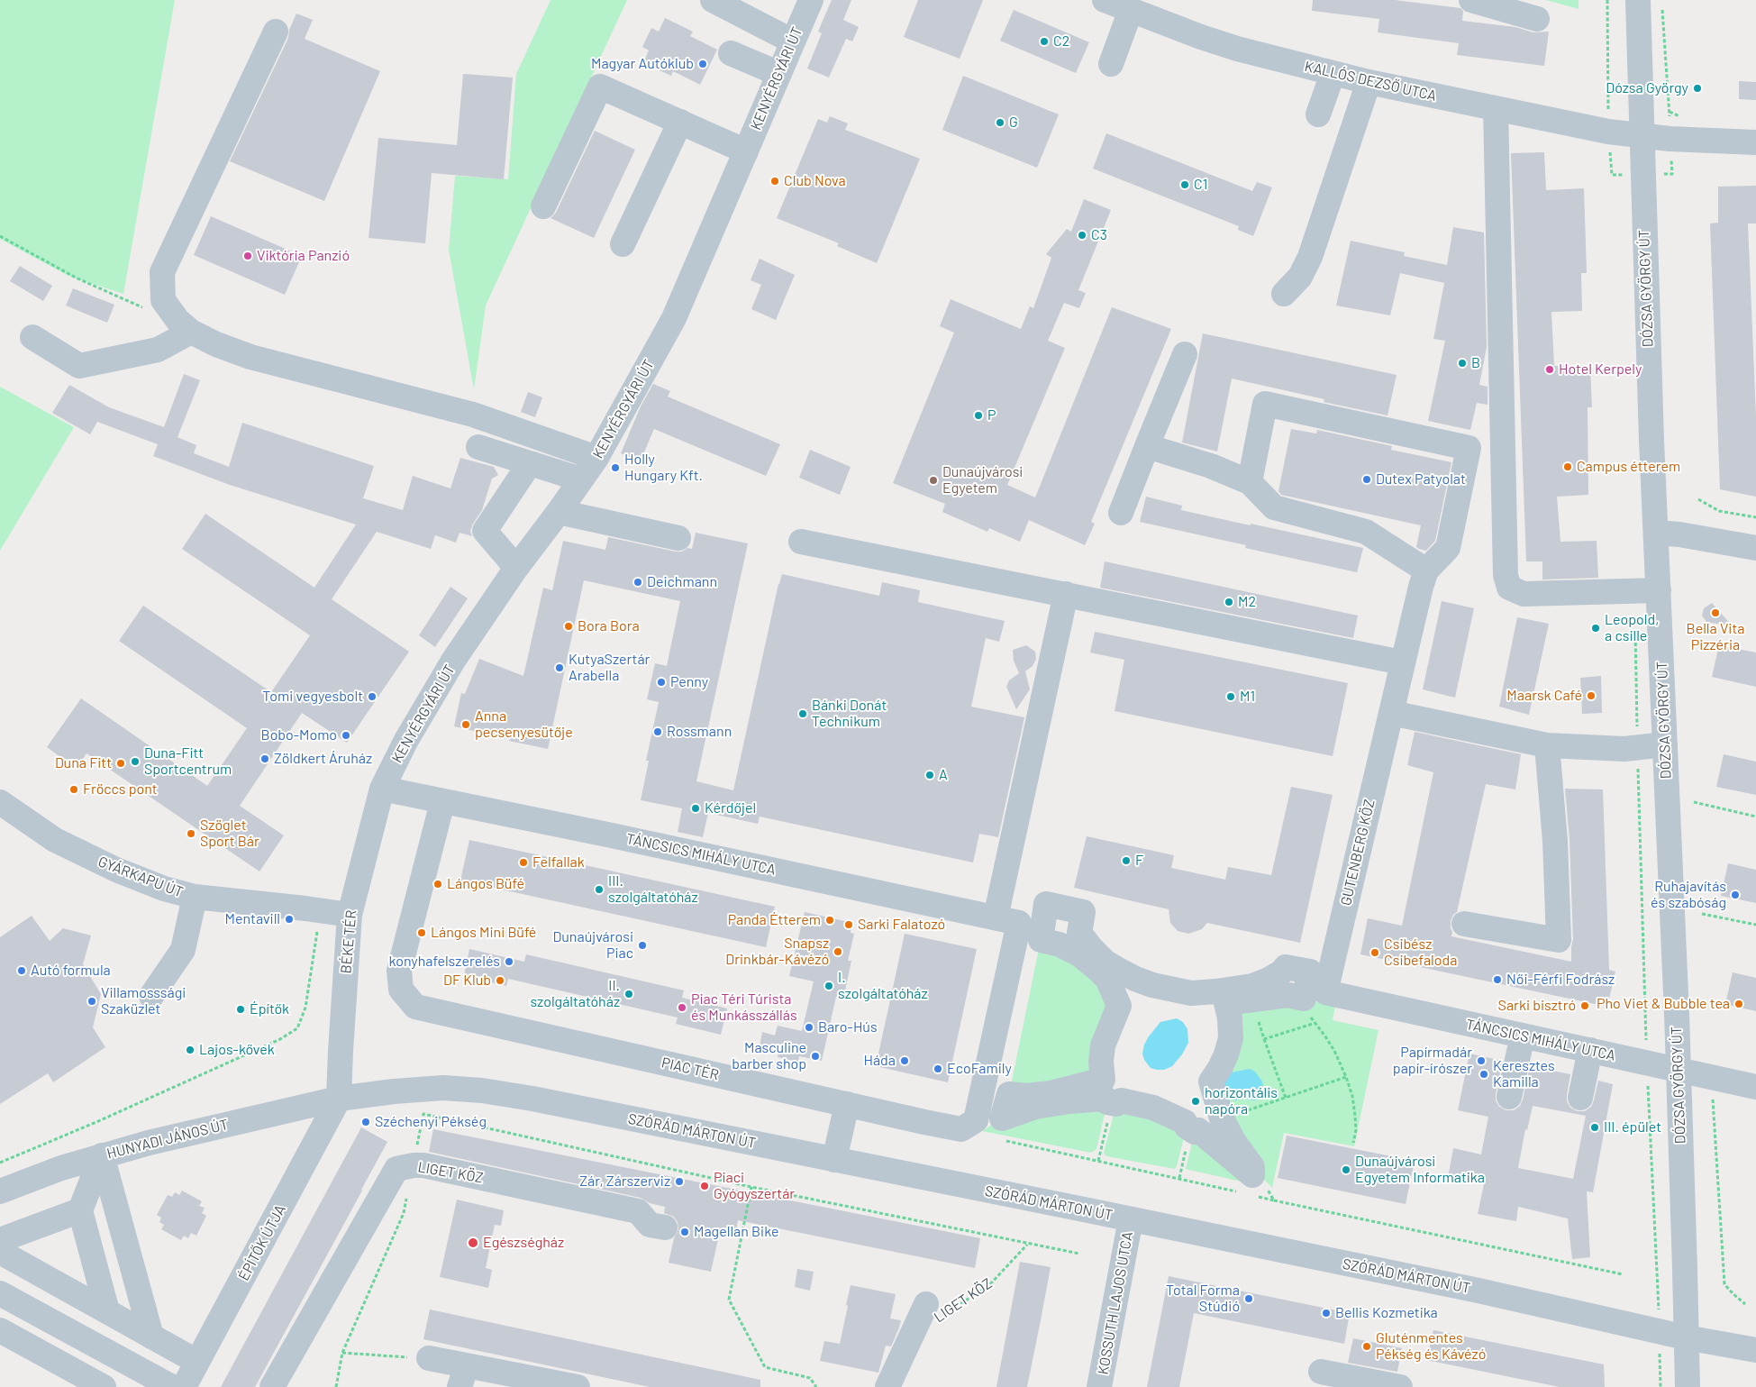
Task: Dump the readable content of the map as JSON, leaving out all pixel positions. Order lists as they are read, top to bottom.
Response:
{
  "streets": {
    "street": [
      "KENYÉRGYÁRI ÚT",
      "KALLÓS DEZSŐ UTCA",
      "DÓZSA GYÖRGY ÚT",
      "GUTENBERG KÖZ",
      "TÁNCSICS MIHÁLY UTCA",
      "GYÁRKAPU ÚT",
      "BÉKE TÉR",
      "PIAC TÉR",
      "SZÓRÁD MÁRTON ÚT",
      "HUNYADI JÁNOS ÚT",
      "LIGET KÖZ",
      "ÉPÍTŐK ÚTJA",
      "KOSSUTH LAJOS UTCA"
    ]
  },
  "crossings": [
    ["KENYÉRGYÁRI ÚT", "TÁNCSICS MIHÁLY UTCA"],
    ["KENYÉRGYÁRI ÚT", "BÉKE TÉR"],
    ["KALLÓS DEZSŐ UTCA", "DÓZSA GYÖRGY ÚT"],
    ["DÓZSA GYÖRGY ÚT", "TÁNCSICS MIHÁLY UTCA"],
    ["DÓZSA GYÖRGY ÚT", "SZÓRÁD MÁRTON ÚT"],
    ["GUTENBERG KÖZ", "TÁNCSICS MIHÁLY UTCA"],
    ["TÁNCSICS MIHÁLY UTCA", "BÉKE TÉR"],
    ["TÁNCSICS MIHÁLY UTCA", "PIAC TÉR"],
    ["GYÁRKAPU ÚT", "BÉKE TÉR"],
    ["BÉKE TÉR", "SZÓRÁD MÁRTON ÚT"],
    ["BÉKE TÉR", "HUNYADI JÁNOS ÚT"],
    ["BÉKE TÉR", "ÉPÍTŐK ÚTJA"],
    ["SZÓRÁD MÁRTON ÚT", "HUNYADI JÁNOS ÚT"],
    ["SZÓRÁD MÁRTON ÚT", "ÉPÍTŐK ÚTJA"],
    ["SZÓRÁD MÁRTON ÚT", "KOSSUTH LAJOS UTCA"],
    ["HUNYADI JÁNOS ÚT", "ÉPÍTŐK ÚTJA"]
  ],
  "places": [
    "C2",
    "Magyar Autóklub",
    "Dózsa György",
    "G",
    "Club Nova",
    "C1",
    "C3",
    "Viktória Panzió",
    "B",
    "Hotel Kerpely",
    "P",
    "Campus étterem",
    "Holly Hungary Kft.",
    "Dutex Patyolat",
    "Dunaújvárosi Egyetem",
    "Deichmann",
    "M2",
    "Bella Vita Pizzéria",
    "Bora Bora",
    "Leopold, a csille",
    "KutyaSzertár Arabella",
    "Penny",
    "Maarsk Café",
    "Tomi vegyesbolt",
    "M1",
    "Bánki Donát Technikum",
    "Anna pecsenyesütője",
    "Rossmann",
    "Bobo-Momo",
    "Zöldkert Áruház",
    "Duna-Fitt Sportcentrum",
    "Duna Fitt",
    "A",
    "Fröccs pont",
    "Kérdőjel",
    "Szöglet Sport Bár",
    "F",
    "Felfallak",
    "Lángos Büfé",
    "III. szolgáltatóház",
    "Ruhajavítás és szabóság",
    "Mentavill",
    "Panda Étterem",
    "Sarki Falatozó",
    "Lángos Mini Büfé",
    "Dunaújvárosi Piac",
    "Snapsz Drinkbár-Kávézó",
    "Csibész Csibefaloda",
    "konyhafelszerelés",
    "Autó formula",
    "Női-Férfi Fodrász",
    "DF Klub",
    "I. szolgáltatóház",
    "II. szolgáltatóház",
    "Villamosssági Szaküzlet",
    "Pho Viet & Bubble tea",
    "Sarki bisztró",
    "Piac Téri Túrista és Munkásszállás",
    "Építők",
    "Baro-Hús",
    "Lajos-kővek",
    "Masculine barber shop",
    "Háda",
    "Papírmadár papír-írószer",
    "EcoFamily",
    "Keresztes Kamilla",
    "horizontális napóra",
    "Széchenyi Pékség",
    "III. épület",
    "Dunaújvárosi Egyetem Informatika",
    "Zár, Zárszerviz",
    "Piaci Gyógyszertár",
    "Magellan Bike",
    "Egészségház",
    "Total Forma Stúdió",
    "Bellis Kozmetika",
    "Gluténmentes Pékség és Kávézó"
  ]
}
